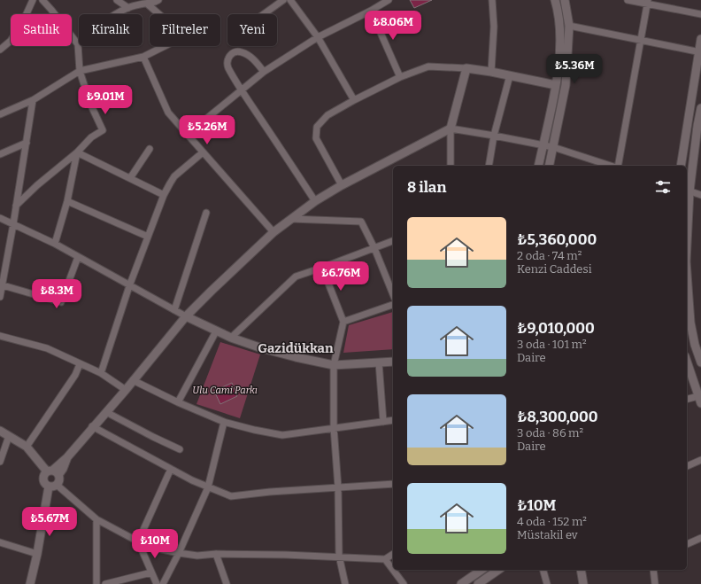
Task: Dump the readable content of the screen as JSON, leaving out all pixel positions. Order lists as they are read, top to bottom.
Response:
{
  "districts": ["Gazidükkan"],
  "parks": ["Ulu Cami Parkı"],
  "page": {
    "price": [
      "₺8.06M",
      "₺5.36M",
      "₺9.01M",
      "₺5.26M",
      "₺6.76M",
      "₺8.3M",
      "₺5.67M",
      "₺10M"
    ],
    "chip": [
      "Satılık",
      "Kiralık",
      "Filtreler",
      "Yeni"
    ],
    "heading": "8 ilan",
    "list": [
      {
        "name": "₺5,360,000",
        "note": "2 oda · 74 m² · Kenzi Caddesi"
      },
      {
        "name": "₺9,010,000",
        "note": "3 oda · 101 m² · Daire"
      },
      {
        "name": "₺8,300,000",
        "note": "3 oda · 86 m² · Daire"
      },
      {
        "name": "₺10M",
        "note": "4 oda · 152 m² · Müstakil ev"
      }
    ]
  }
}
